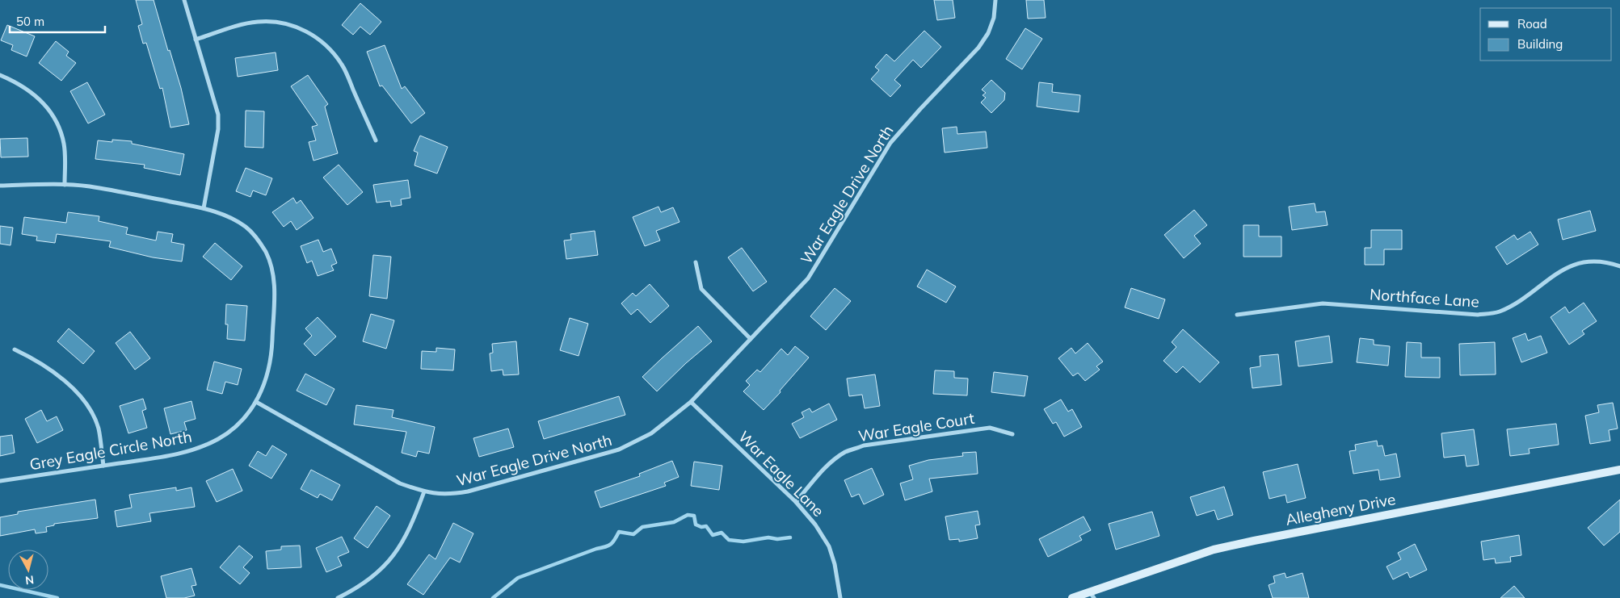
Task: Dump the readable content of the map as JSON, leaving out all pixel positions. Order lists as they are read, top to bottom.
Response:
{
  "streets": {
    "street": [
      "War Eagle Drive North",
      "Northface Lane",
      "War Eagle Court",
      "Grey Eagle Circle North",
      "War Eagle Lane",
      "Allegheny Drive"
    ]
  },
  "crossings": [
    ["War Eagle Drive North", "Grey Eagle Circle North"],
    ["War Eagle Drive North", "War Eagle Lane"],
    ["War Eagle Court", "War Eagle Lane"]
  ],
  "legend": ["Road", "Building"],
  "scale_bar": "50 m",
  "north": "bottom"
}
